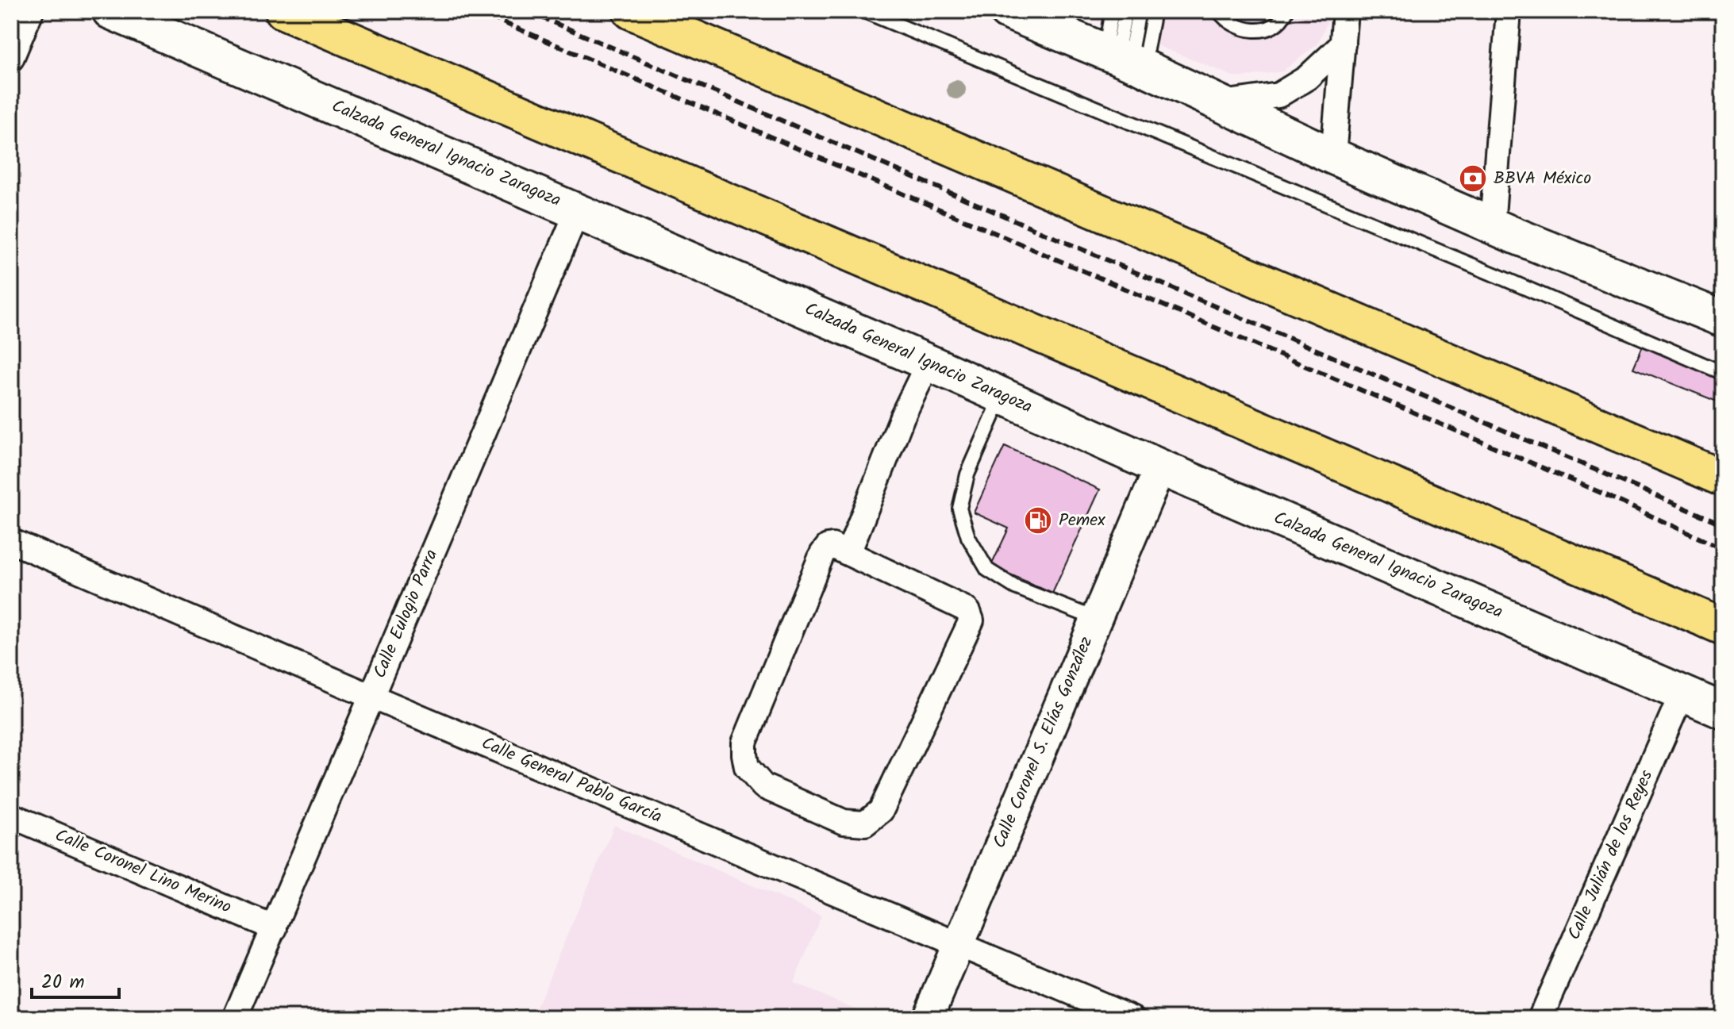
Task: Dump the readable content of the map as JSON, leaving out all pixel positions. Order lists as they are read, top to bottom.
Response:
{
  "streets": {
    "main road": ["Calzada General Ignacio Zaragoza"],
    "street": [
      "Calle Eulogio Parra",
      "Calle Coronel S. Elías González",
      "Calle General Pablo García",
      "Calle Julián de los Reyes",
      "Calle Coronel Lino Merino"
    ]
  },
  "crossings": [
    ["Calzada General Ignacio Zaragoza", "Calle Eulogio Parra"],
    ["Calzada General Ignacio Zaragoza", "Calle Coronel S. Elías González"],
    ["Calzada General Ignacio Zaragoza", "Calle Julián de los Reyes"],
    ["Calle Eulogio Parra", "Calle General Pablo García"],
    ["Calle Eulogio Parra", "Calle Coronel Lino Merino"],
    ["Calle Coronel S. Elías González", "Calle General Pablo García"]
  ],
  "places": {
    "bank": ["BBVA México"],
    "fuel station": ["Pemex"]
  },
  "scale_bar": "20 m"
}
